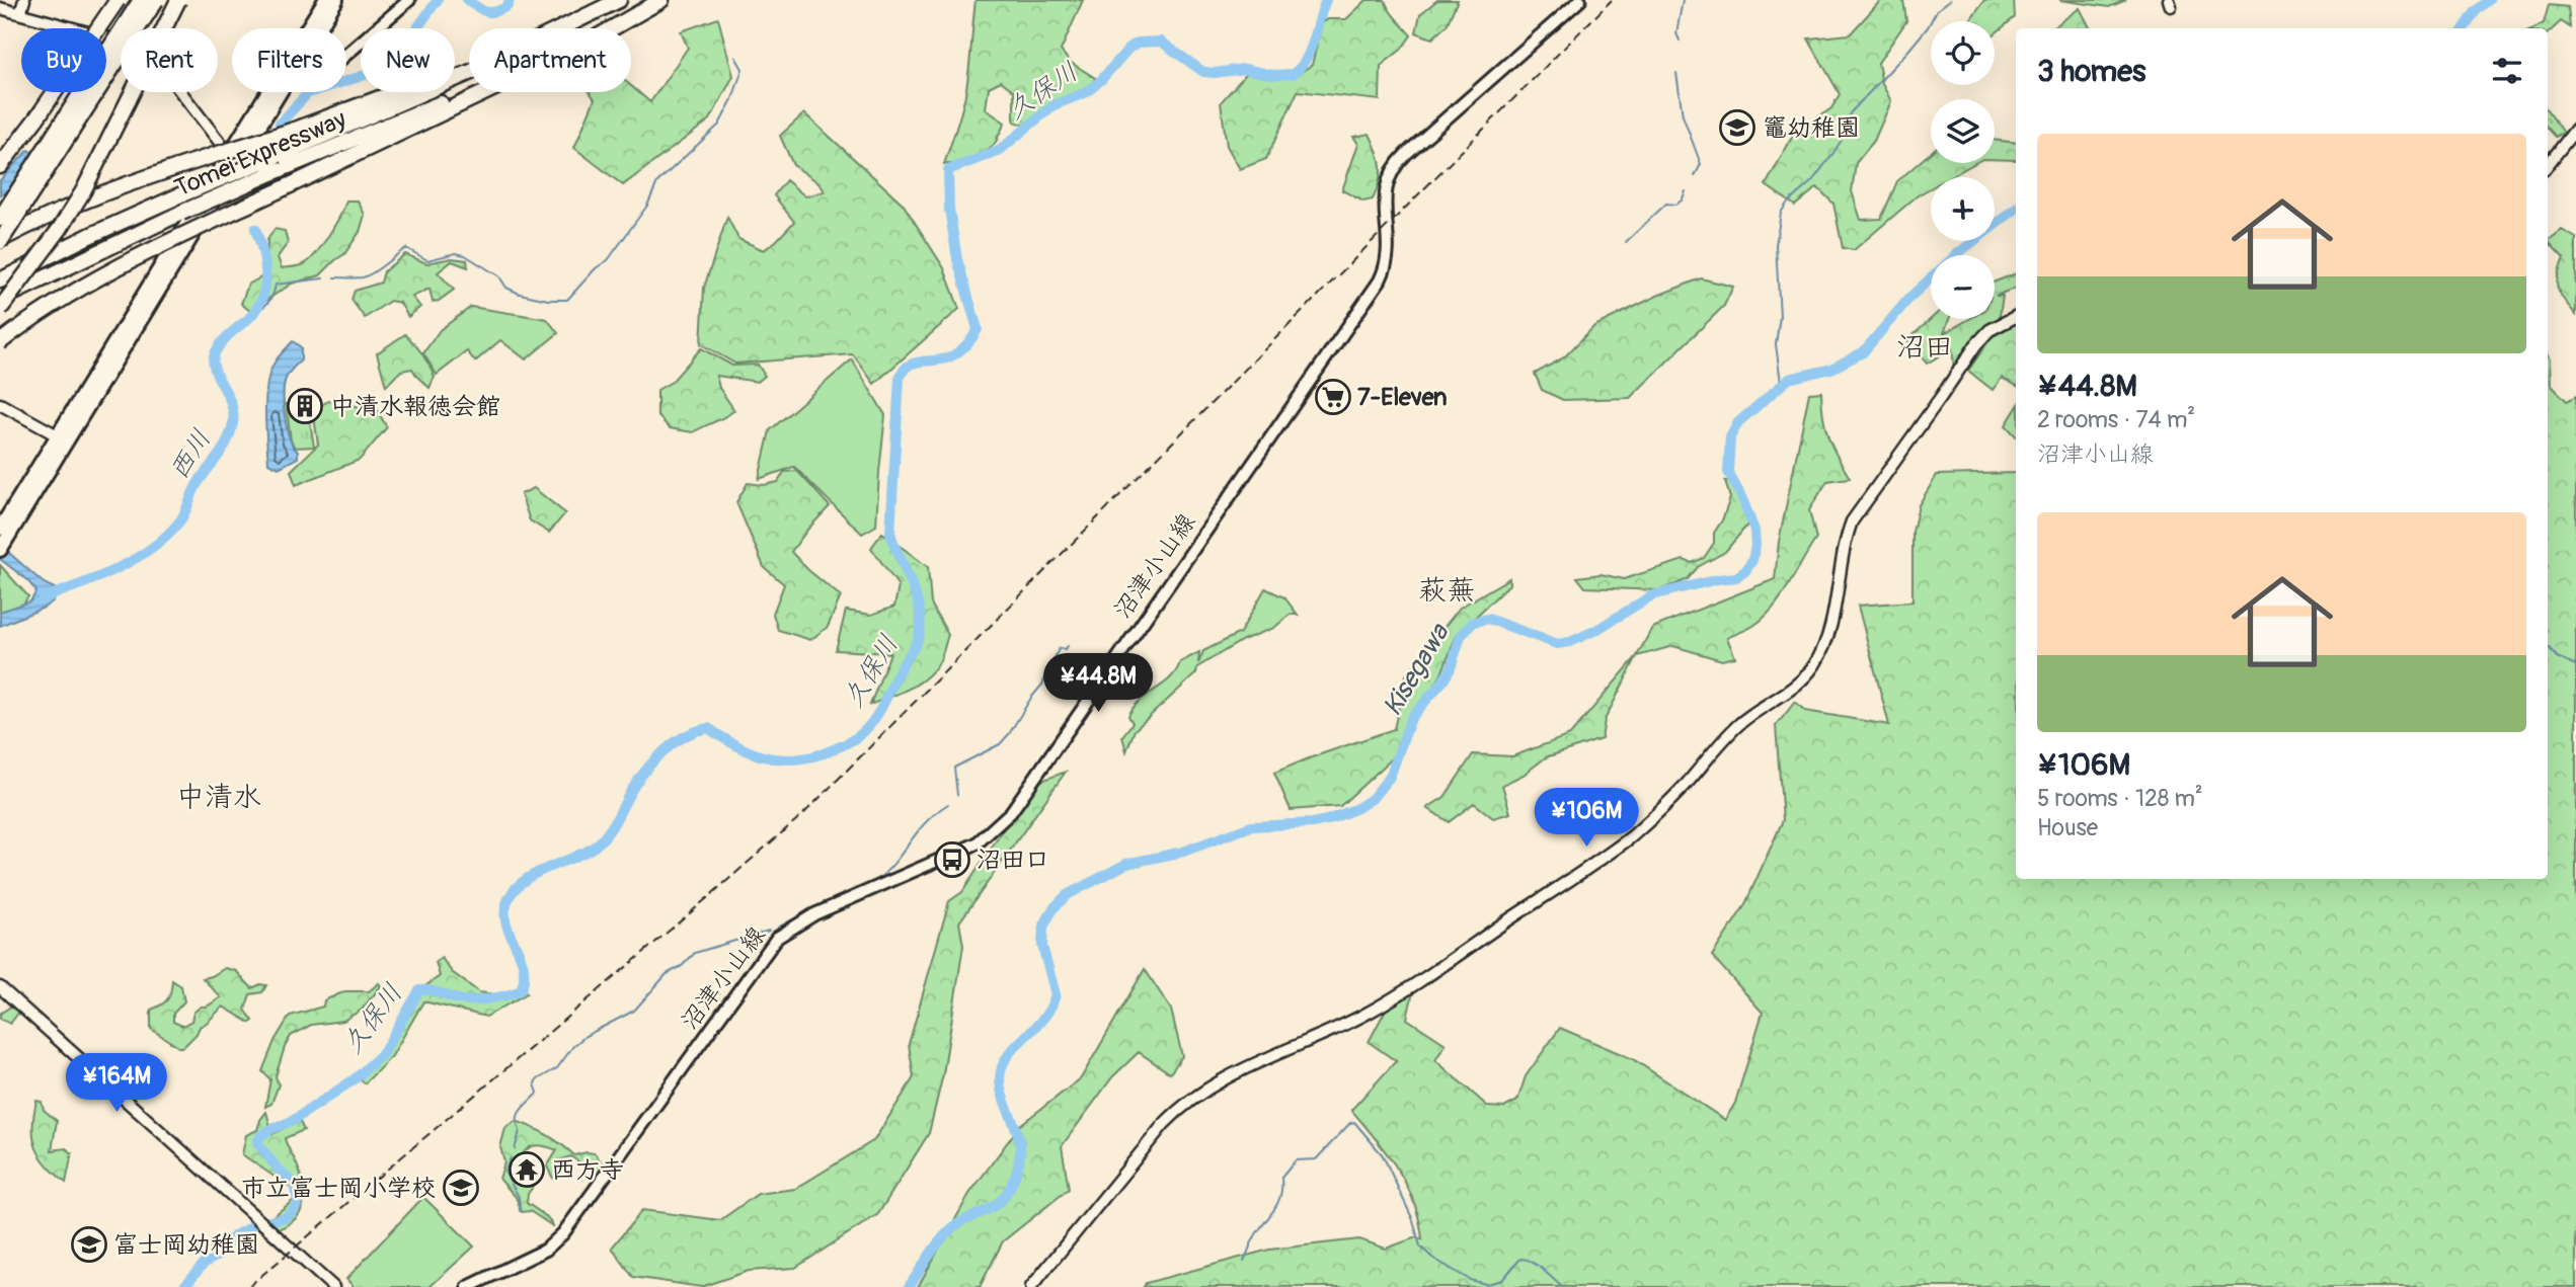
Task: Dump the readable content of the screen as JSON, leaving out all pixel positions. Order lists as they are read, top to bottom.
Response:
{
  "streets": {
    "highway": ["Tomei Expressway"],
    "main road": ["沼津小山線"]
  },
  "districts": ["沼田", "萩蕪", "中清水"],
  "water": ["久保川", "西川", "Kisegawa"],
  "places": {
    "school or university": ["竈幼稚園", "市立富士岡小学校", "富士岡幼稚園"],
    "supermarket": ["7-Eleven"],
    "building": ["中清水報徳会館"],
    "bus stop": ["沼田口"],
    "temple": ["西方寺"]
  },
  "page": {
    "map_buttons": ["+", "−"],
    "chip": [
      "Buy",
      "Rent",
      "Filters",
      "New",
      "Apartment"
    ],
    "heading": "3 homes",
    "list": [
      {
        "name": "¥44.8M",
        "note": "2 rooms · 74 m² · 沼津小山線"
      },
      {
        "name": "¥106M",
        "note": "5 rooms · 128 m² · House"
      }
    ],
    "price": ["¥44.8M", "¥106M", "¥164M"]
  }
}
